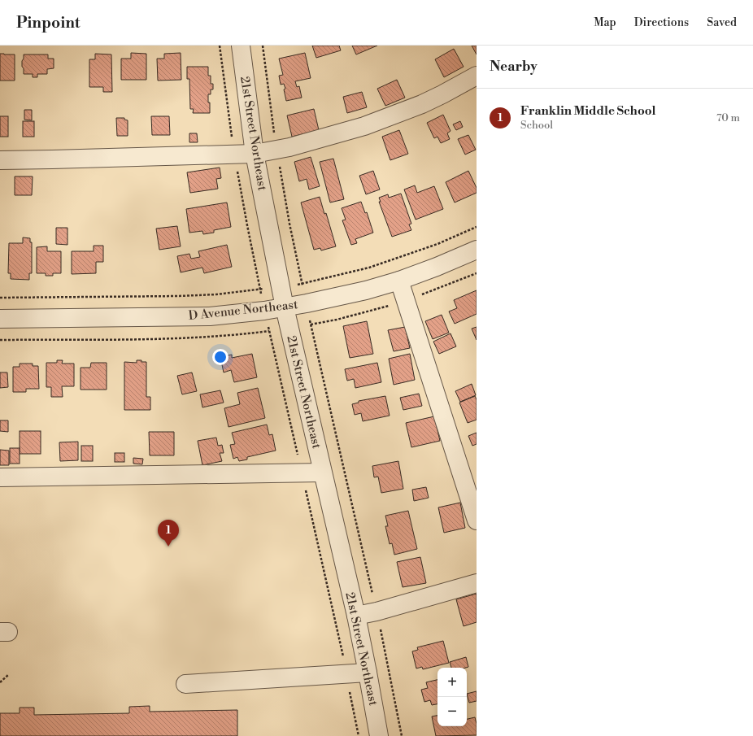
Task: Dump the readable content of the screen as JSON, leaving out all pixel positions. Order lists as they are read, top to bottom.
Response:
{
  "streets": {
    "street": ["21st Street Northeast", "D Avenue Northeast"]
  },
  "crossings": [
    ["21st Street Northeast", "D Avenue Northeast"]
  ],
  "page": {
    "header": "Pinpoint",
    "nav": ["Map", "Directions", "Saved"],
    "heading": "Nearby",
    "list": [
      {
        "mark": "1",
        "name": "Franklin Middle School",
        "note": "School",
        "value": "70 m"
      }
    ],
    "pins": "1",
    "map_buttons": ["+", "−"]
  }
}
